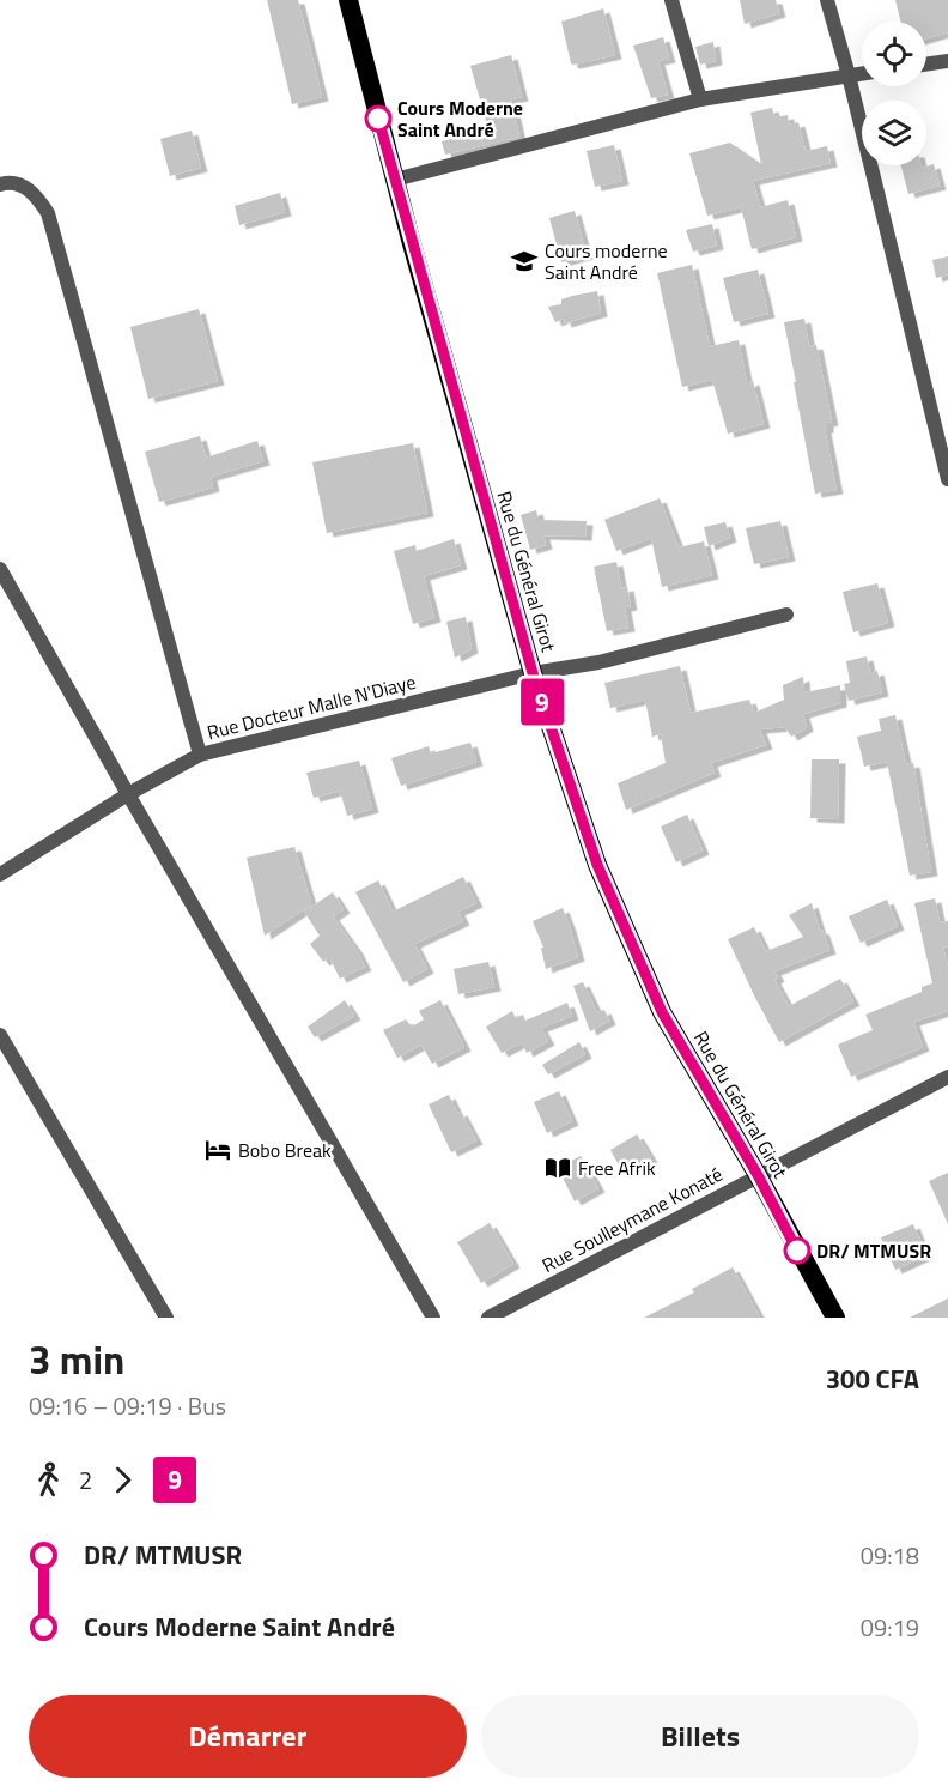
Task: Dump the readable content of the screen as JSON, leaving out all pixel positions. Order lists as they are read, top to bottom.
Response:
{
  "streets": {
    "highway": ["Rue du Général Girot"],
    "street": ["Rue Docteur Malle N'Diaye", "Rue Soulleymane Konaté"]
  },
  "crossings": [
    ["Rue du Général Girot", "Rue Docteur Malle N'Diaye"],
    ["Rue du Général Girot", "Rue Soulleymane Konaté"]
  ],
  "places": {
    "other": ["Cours Moderne Saint André", "DR/ MTMUSR"],
    "school or university": ["Cours moderne Saint André"],
    "hotel": ["Bobo Break"],
    "library": ["Free Afrik"]
  },
  "lines": ["bus line 9"],
  "page": {
    "on_map": "9",
    "heading": ["3 min", "09:16 – 09:19 · Bus", "300 CFA"],
    "legs": ["2", "9"],
    "list": [
      {
        "name": "DR/ MTMUSR",
        "value": "09:18"
      },
      {
        "name": "Cours Moderne Saint André",
        "value": "09:19"
      }
    ],
    "buttons": ["Démarrer", "Billets"]
  }
}
